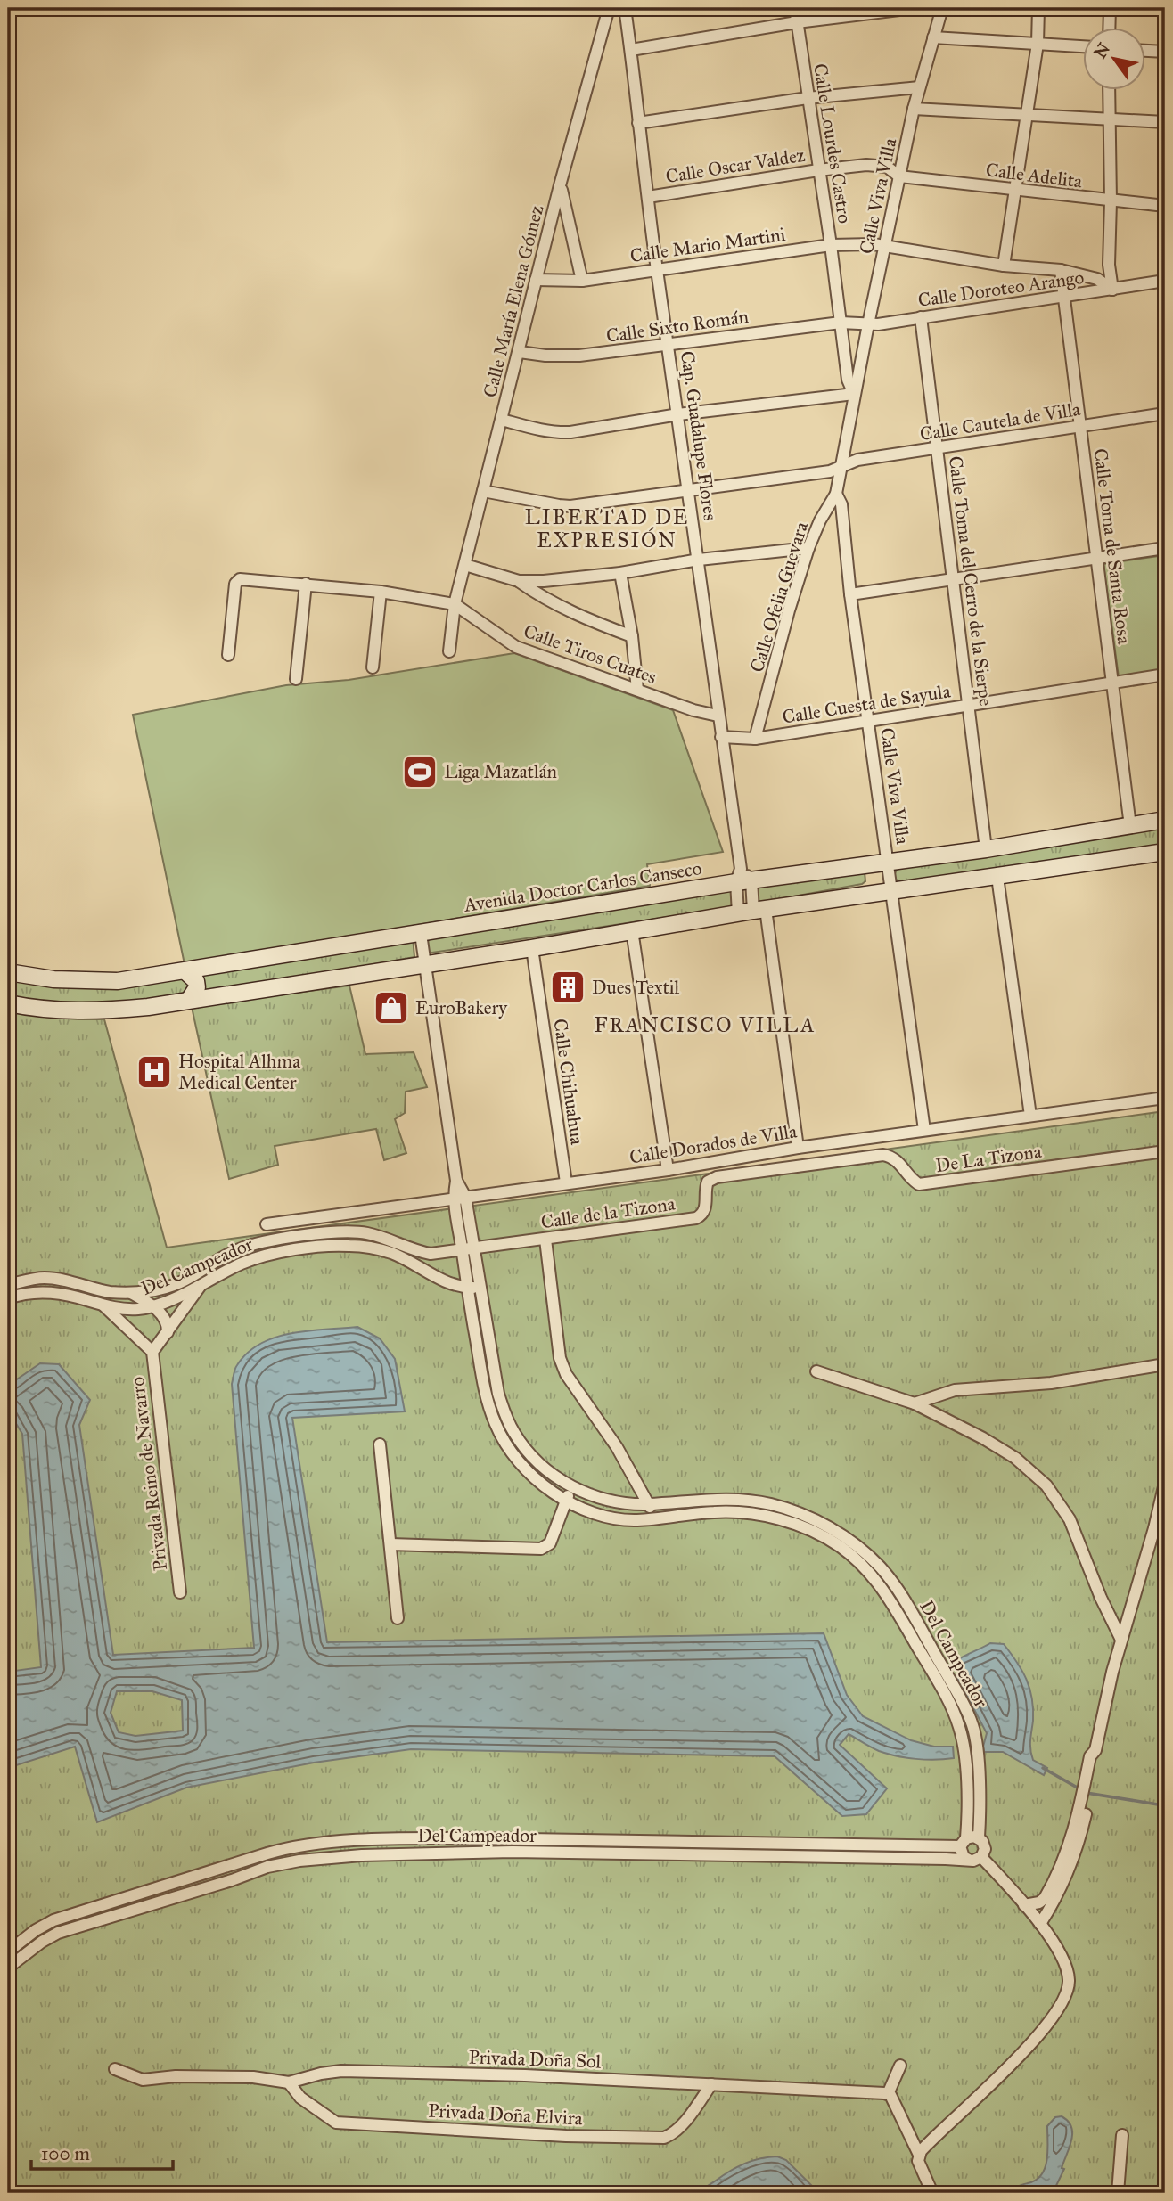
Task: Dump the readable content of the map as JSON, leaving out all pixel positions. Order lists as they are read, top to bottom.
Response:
{
  "streets": {
    "main road": ["Avenida Doctor Carlos Canseco"],
    "street": [
      "Calle Lourdes Castro",
      "Calle Oscar Valdez",
      "Calle Adelita",
      "Calle Viva Villa",
      "Calle Mario Martini",
      "Calle Doroteo Arango",
      "Calle María Elena Gómez",
      "Calle Sixto Román",
      "Calle Cautela de Villa",
      "Cap. Guadalupe Flores",
      "Calle Toma de Santa Rosa",
      "Calle Toma del Cerro de la Sierpe",
      "Calle Ofelia Guevara",
      "Calle Tiros Cuates",
      "Calle Cuesta de Sayula",
      "Calle Chihuahua",
      "Calle Dorados de Villa",
      "De La Tizona",
      "Calle de la Tizona",
      "Del Campeador",
      "Privada Reino de Navarro",
      "Privada Doña Sol",
      "Privada Doña Elvira"
    ]
  },
  "crossings": [
    ["Calle Lourdes Castro", "Calle Oscar Valdez"],
    ["Calle Lourdes Castro", "Calle Viva Villa"],
    ["Calle Lourdes Castro", "Calle Mario Martini"],
    ["Calle Lourdes Castro", "Calle Doroteo Arango"],
    ["Calle Lourdes Castro", "Calle Sixto Román"],
    ["Calle Lourdes Castro", "Calle Ofelia Guevara"],
    ["Calle Oscar Valdez", "Calle Adelita"],
    ["Calle Oscar Valdez", "Calle Viva Villa"],
    ["Calle Oscar Valdez", "Cap. Guadalupe Flores"],
    ["Calle Adelita", "Calle Viva Villa"],
    ["Calle Viva Villa", "Calle Mario Martini"],
    ["Calle Viva Villa", "Calle Doroteo Arango"],
    ["Calle Viva Villa", "Calle Ofelia Guevara"],
    ["Calle Viva Villa", "Calle Cuesta de Sayula"],
    ["Calle Viva Villa", "Avenida Doctor Carlos Canseco"],
    ["Calle Mario Martini", "Calle Doroteo Arango"],
    ["Calle Mario Martini", "Calle María Elena Gómez"],
    ["Calle Mario Martini", "Cap. Guadalupe Flores"],
    ["Calle Mario Martini", "Calle Toma de Santa Rosa"],
    ["Calle Doroteo Arango", "Calle Sixto Román"],
    ["Calle Doroteo Arango", "Calle Toma de Santa Rosa"],
    ["Calle Doroteo Arango", "Calle Toma del Cerro de la Sierpe"],
    ["Calle María Elena Gómez", "Calle Sixto Román"],
    ["Calle María Elena Gómez", "Calle Cautela de Villa"],
    ["Calle María Elena Gómez", "Calle Tiros Cuates"],
    ["Calle Sixto Román", "Cap. Guadalupe Flores"],
    ["Calle Cautela de Villa", "Cap. Guadalupe Flores"],
    ["Calle Cautela de Villa", "Calle Toma de Santa Rosa"],
    ["Calle Cautela de Villa", "Calle Toma del Cerro de la Sierpe"],
    ["Calle Cautela de Villa", "Calle Ofelia Guevara"],
    ["Cap. Guadalupe Flores", "Calle Tiros Cuates"],
    ["Cap. Guadalupe Flores", "Calle Cuesta de Sayula"],
    ["Cap. Guadalupe Flores", "Avenida Doctor Carlos Canseco"],
    ["Calle Toma de Santa Rosa", "Calle Cuesta de Sayula"],
    ["Calle Toma de Santa Rosa", "Avenida Doctor Carlos Canseco"],
    ["Calle Toma del Cerro de la Sierpe", "Calle Cuesta de Sayula"],
    ["Calle Toma del Cerro de la Sierpe", "Avenida Doctor Carlos Canseco"],
    ["Calle Ofelia Guevara", "Calle Cuesta de Sayula"],
    ["Calle Chihuahua", "Calle Dorados de Villa"],
    ["De La Tizona", "Calle de la Tizona"],
    ["Calle de la Tizona", "Del Campeador"],
    ["Privada Doña Sol", "Privada Doña Elvira"]
  ],
  "districts": ["LIBERTAD DE EXPRESIÓN", "FRANCISCO VILLA"],
  "places": {
    "sports": ["Liga Mazatlán"],
    "building": ["Dues Textil"],
    "shop": ["EuroBakery"],
    "hospital": ["Hospital Alhma Medical Center"]
  },
  "scale_bar": "100 m",
  "north": "top left"
}
